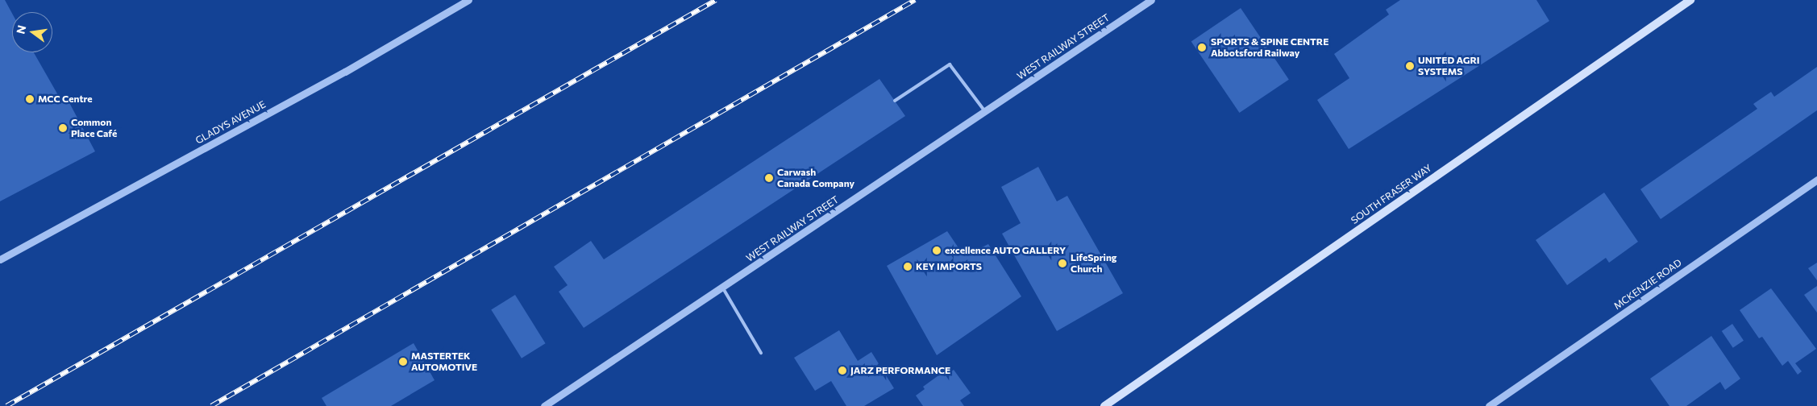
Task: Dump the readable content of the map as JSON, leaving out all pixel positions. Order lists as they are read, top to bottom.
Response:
{
  "streets": {
    "main road": ["SOUTH FRASER WAY"],
    "street": ["WEST RAILWAY STREET", "GLADYS AVENUE", "MCKENZIE ROAD"]
  },
  "places": [
    "SPORTS & SPINE CENTRE Abbotsford Railway",
    "UNITED AGRI SYSTEMS",
    "MCC Centre",
    "Common Place Café",
    "Carwash Canada Company",
    "excellence AUTO GALLERY",
    "LifeSpring Church",
    "KEY IMPORTS",
    "MASTERTEK AUTOMOTIVE",
    "JARZ PERFORMANCE"
  ],
  "north": "left"
}
